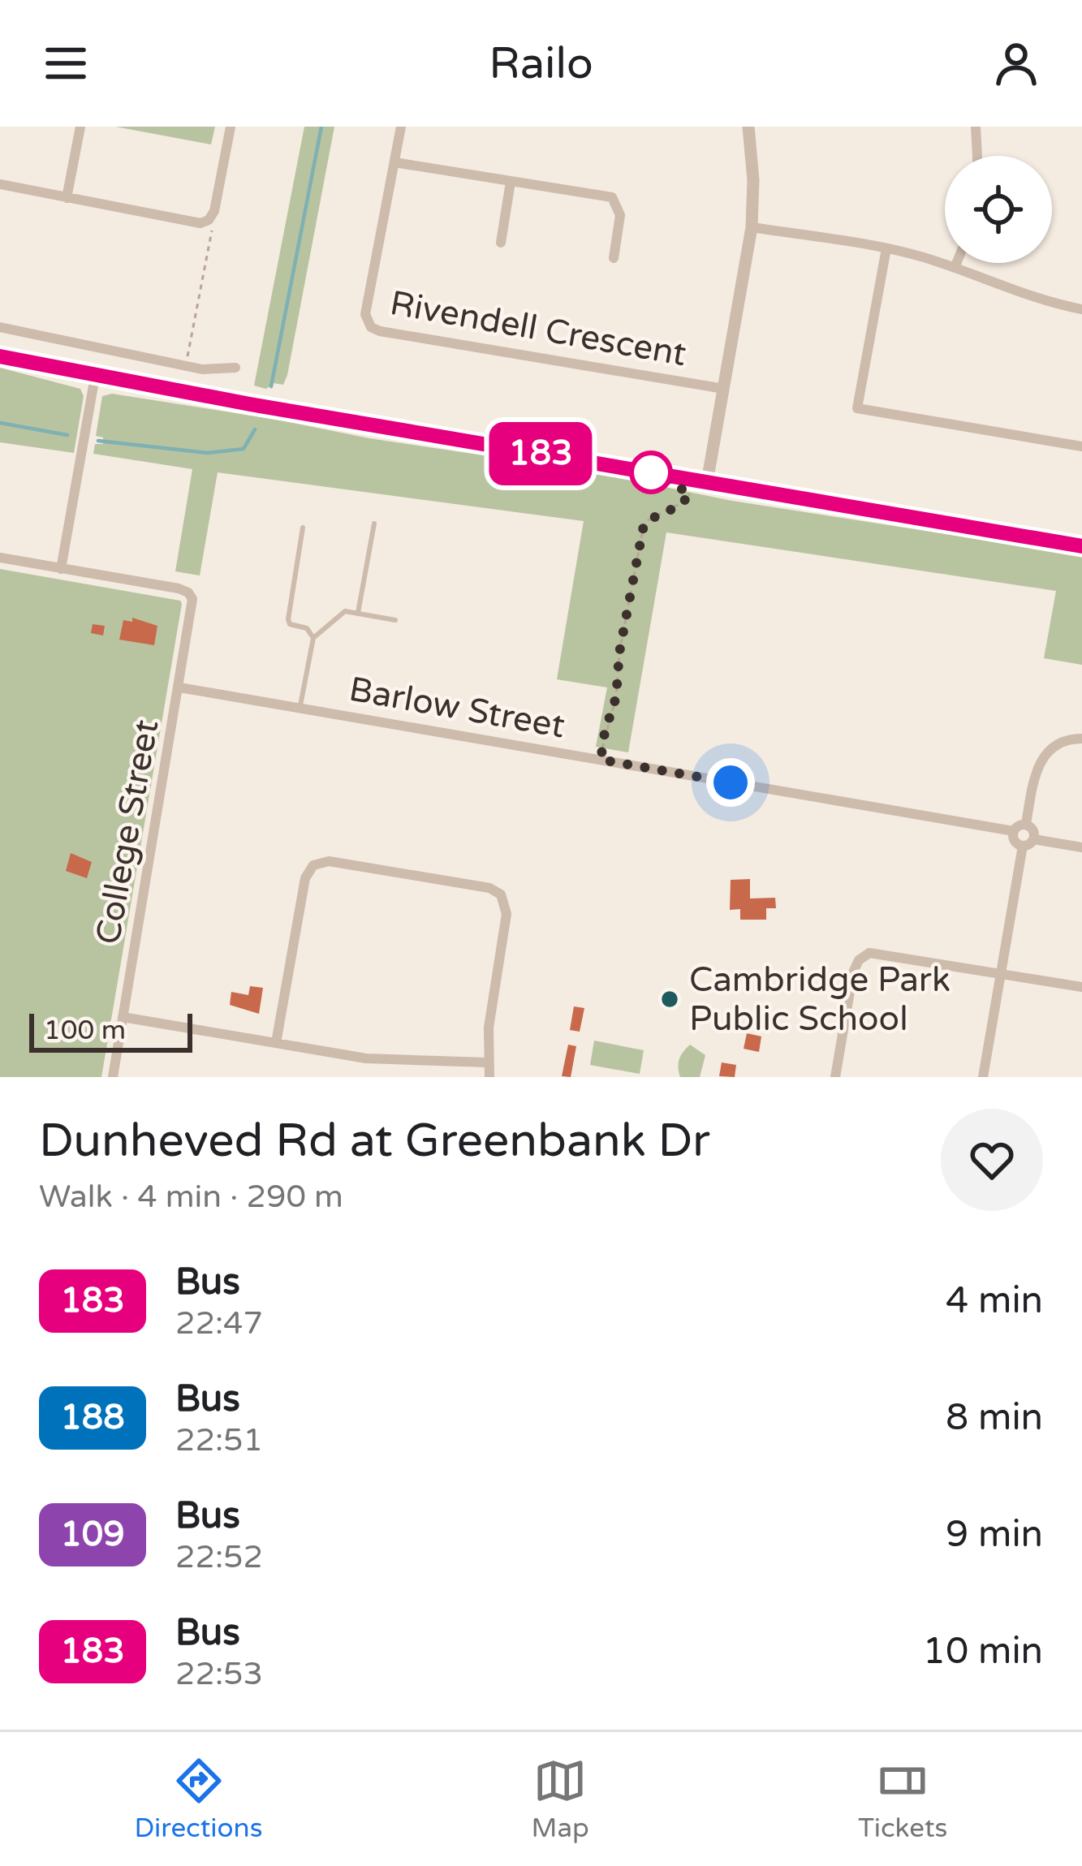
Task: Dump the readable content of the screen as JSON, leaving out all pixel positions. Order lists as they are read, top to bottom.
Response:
{
  "streets": {
    "street": ["Rivendell Crescent", "Barlow Street", "College Street"]
  },
  "crossings": [
    ["Barlow Street", "College Street"]
  ],
  "places": ["Cambridge Park Public School"],
  "lines": ["bus line 183"],
  "scale_bar": "100 m",
  "page": {
    "header": "Railo",
    "on_map": "183",
    "scale": "100 m",
    "heading": ["Dunheved Rd at Greenbank Dr", "Walk · 4 min · 290 m"],
    "list": [
      {
        "mark": "183",
        "name": "Bus",
        "note": "22:47",
        "value": "4 min"
      },
      {
        "mark": "188",
        "name": "Bus",
        "note": "22:51",
        "value": "8 min"
      },
      {
        "mark": "109",
        "name": "Bus",
        "note": "22:52",
        "value": "9 min"
      },
      {
        "mark": "183",
        "name": "Bus",
        "note": "22:53",
        "value": "10 min"
      }
    ],
    "tabs": ["Directions", "Map", "Tickets"]
  }
}
